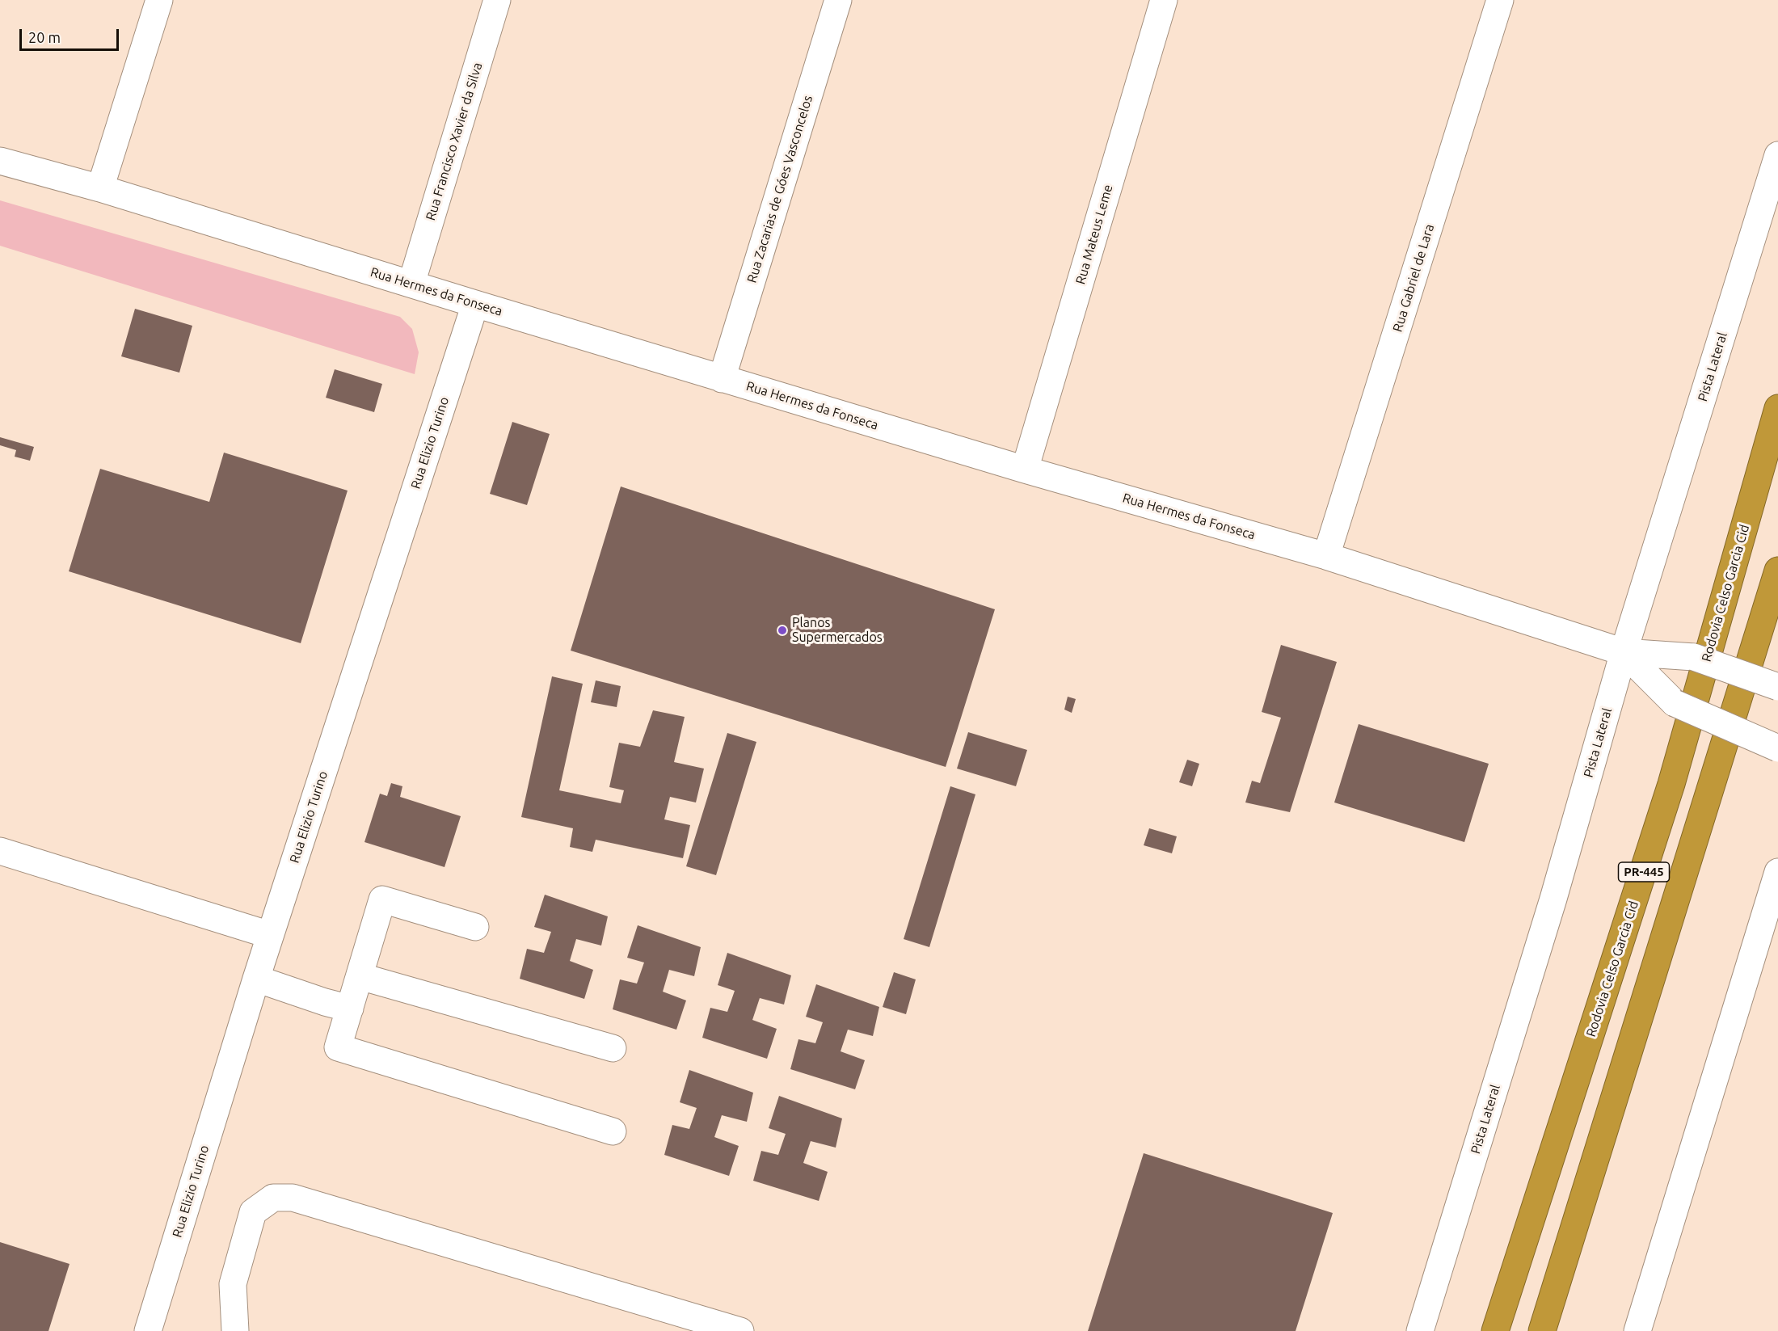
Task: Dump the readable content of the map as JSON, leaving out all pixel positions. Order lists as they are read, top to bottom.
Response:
{
  "streets": {
    "highway": ["Rodovia Celso Garcia Cid", "PR-445"],
    "street": [
      "Rua Francisco Xavier da Silva",
      "Rua Zacarias de Góes Vasconcelos",
      "Rua Mateus Leme",
      "Rua Gabriel de Lara",
      "Rua Hermes da Fonseca",
      "Pista Lateral",
      "Rua Elizio Turino"
    ]
  },
  "crossings": [
    ["Rua Francisco Xavier da Silva", "Rua Hermes da Fonseca"],
    ["Rua Zacarias de Góes Vasconcelos", "Rua Hermes da Fonseca"],
    ["Rua Mateus Leme", "Rua Hermes da Fonseca"],
    ["Rua Gabriel de Lara", "Rua Hermes da Fonseca"],
    ["Rua Hermes da Fonseca", "Pista Lateral"],
    ["Rua Hermes da Fonseca", "Rua Elizio Turino"]
  ],
  "places": ["Planos Supermercados"],
  "scale_bar": "20 m"
}
